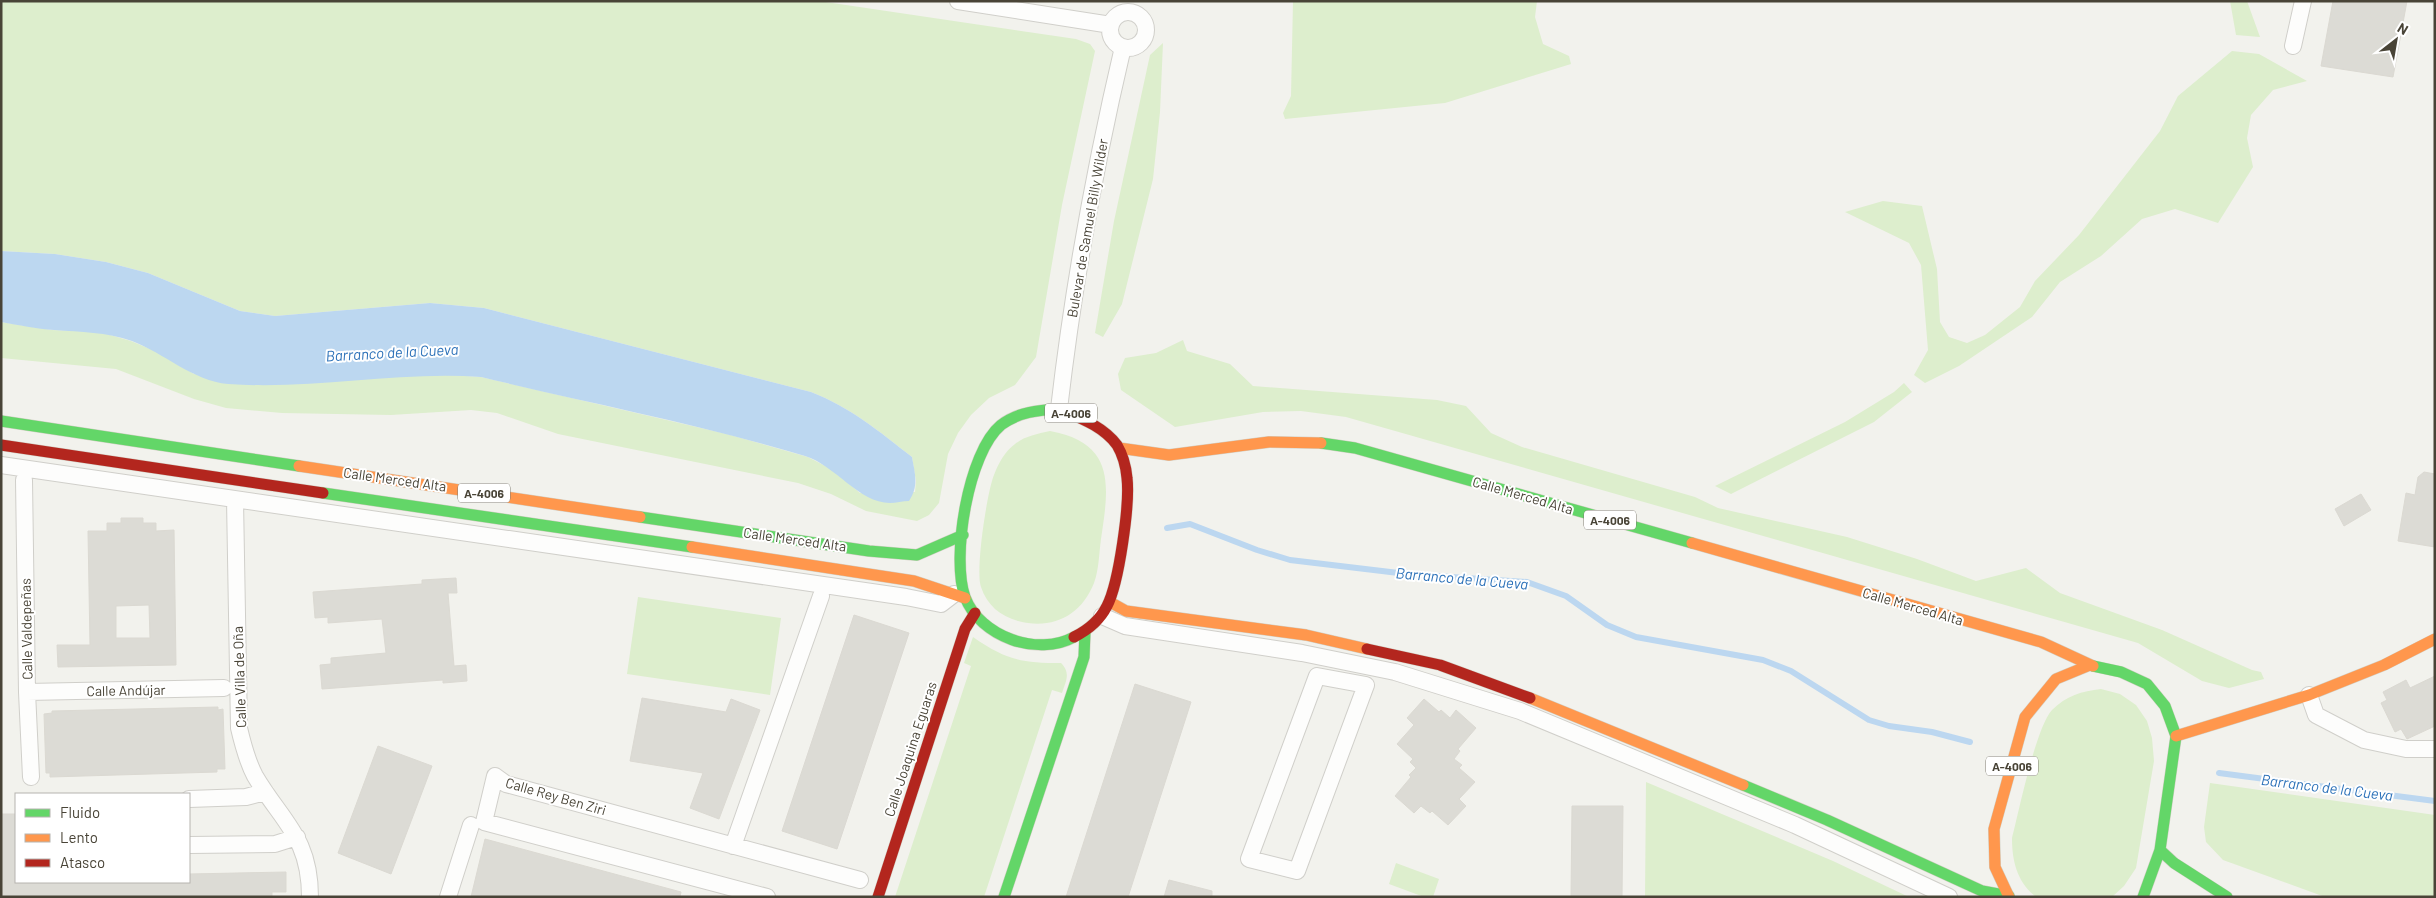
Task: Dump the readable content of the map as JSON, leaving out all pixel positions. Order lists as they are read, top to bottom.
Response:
{
  "streets": {
    "main road": ["A-4006", "Calle Merced Alta", "Calle Joaquina Eguaras"],
    "street": [
      "Bulevar de Samuel Billy Wilder",
      "Calle Valdepeñas",
      "Calle Villa de Oña",
      "Calle Andújar",
      "Calle Rey Ben Ziri"
    ]
  },
  "crossings": [
    ["Bulevar de Samuel Billy Wilder", "A-4006"],
    ["A-4006", "Calle Merced Alta"],
    ["A-4006", "Calle Joaquina Eguaras"],
    ["Calle Valdepeñas", "Calle Andújar"]
  ],
  "water": ["Barranco de la Cueva"],
  "legend": ["Fluido", "Lento", "Atasco"],
  "north": "top right"
}
